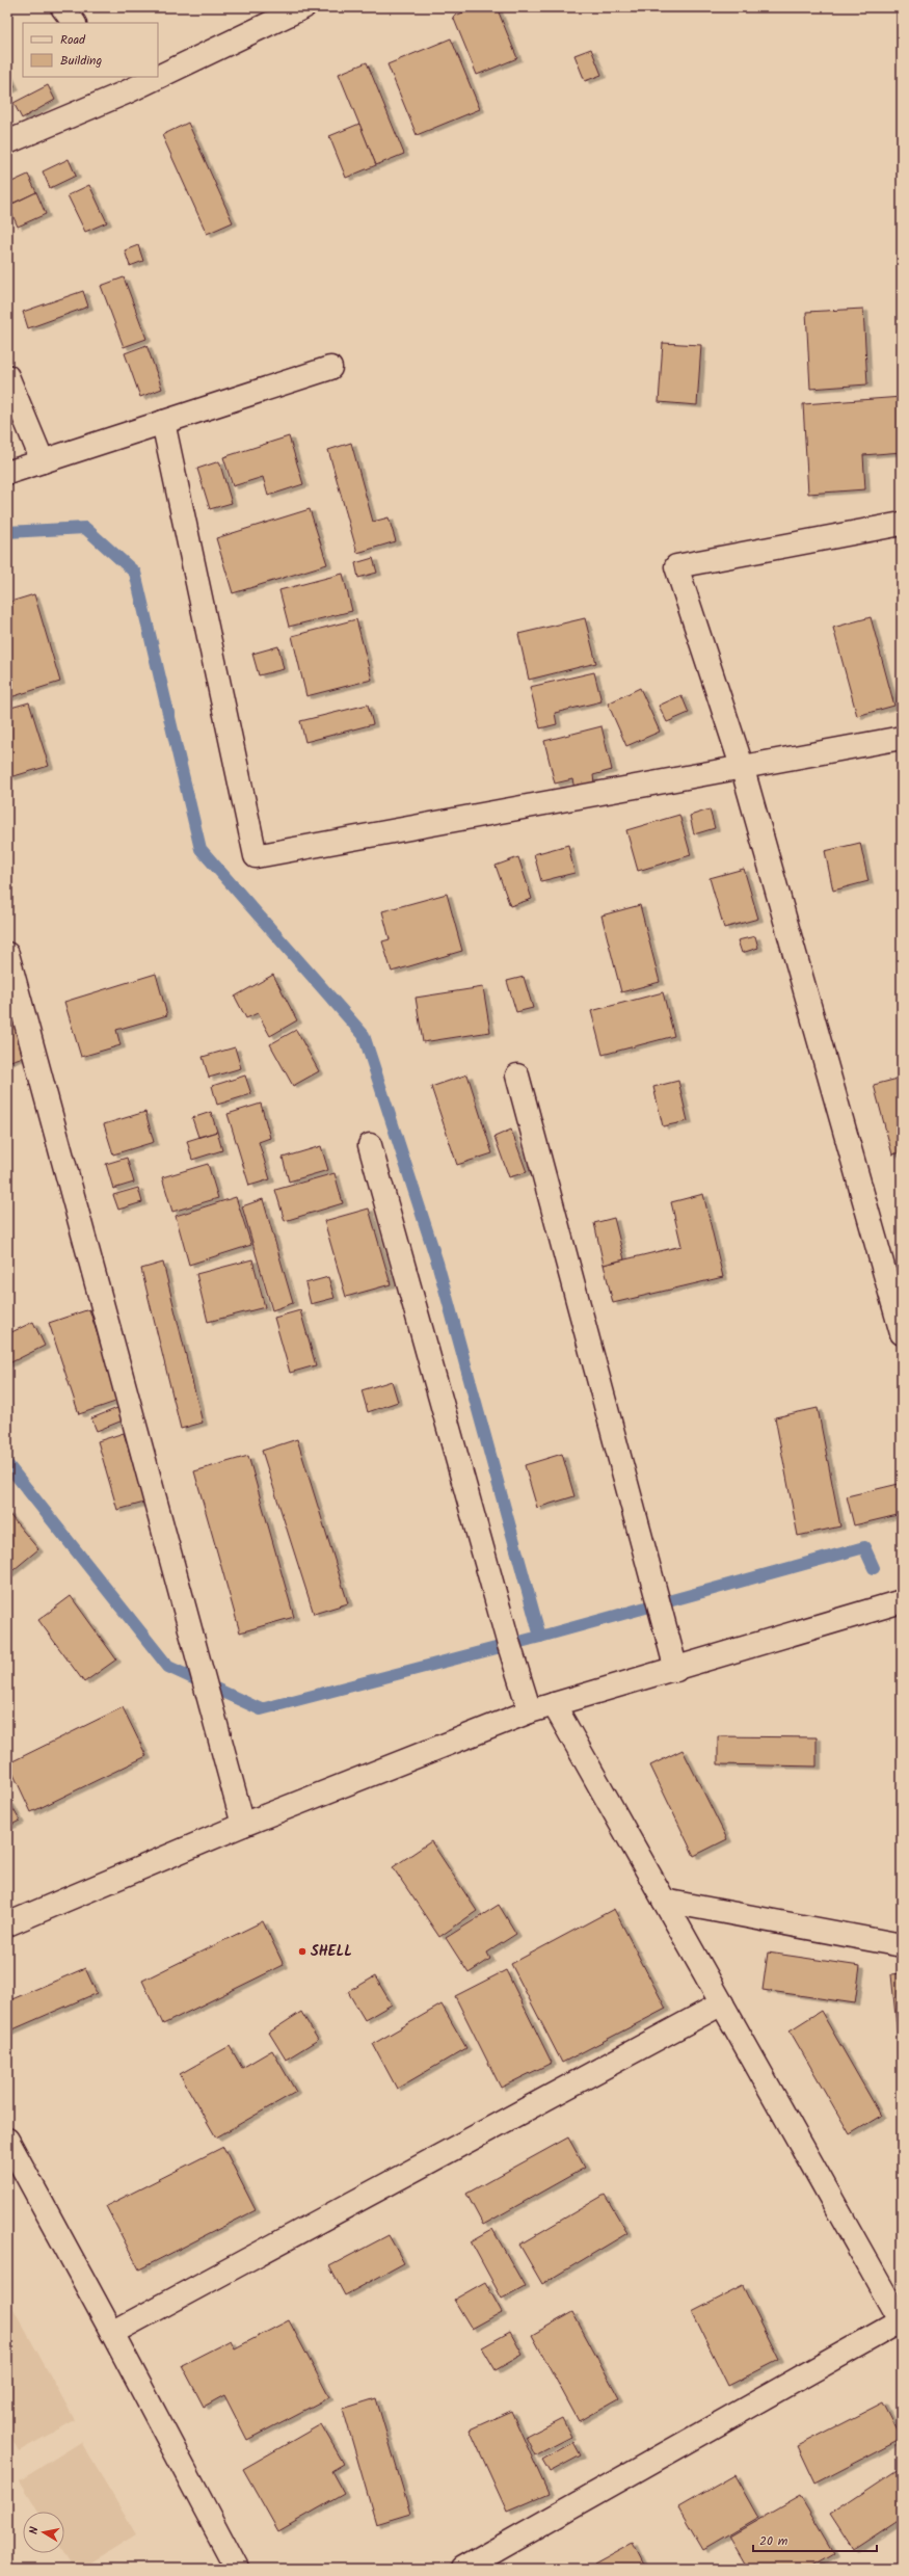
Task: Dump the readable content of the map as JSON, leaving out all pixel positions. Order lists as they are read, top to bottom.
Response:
{
  "places": ["SHELL"],
  "legend": ["Road", "Building"],
  "scale_bar": "20 m",
  "north": "left"
}
